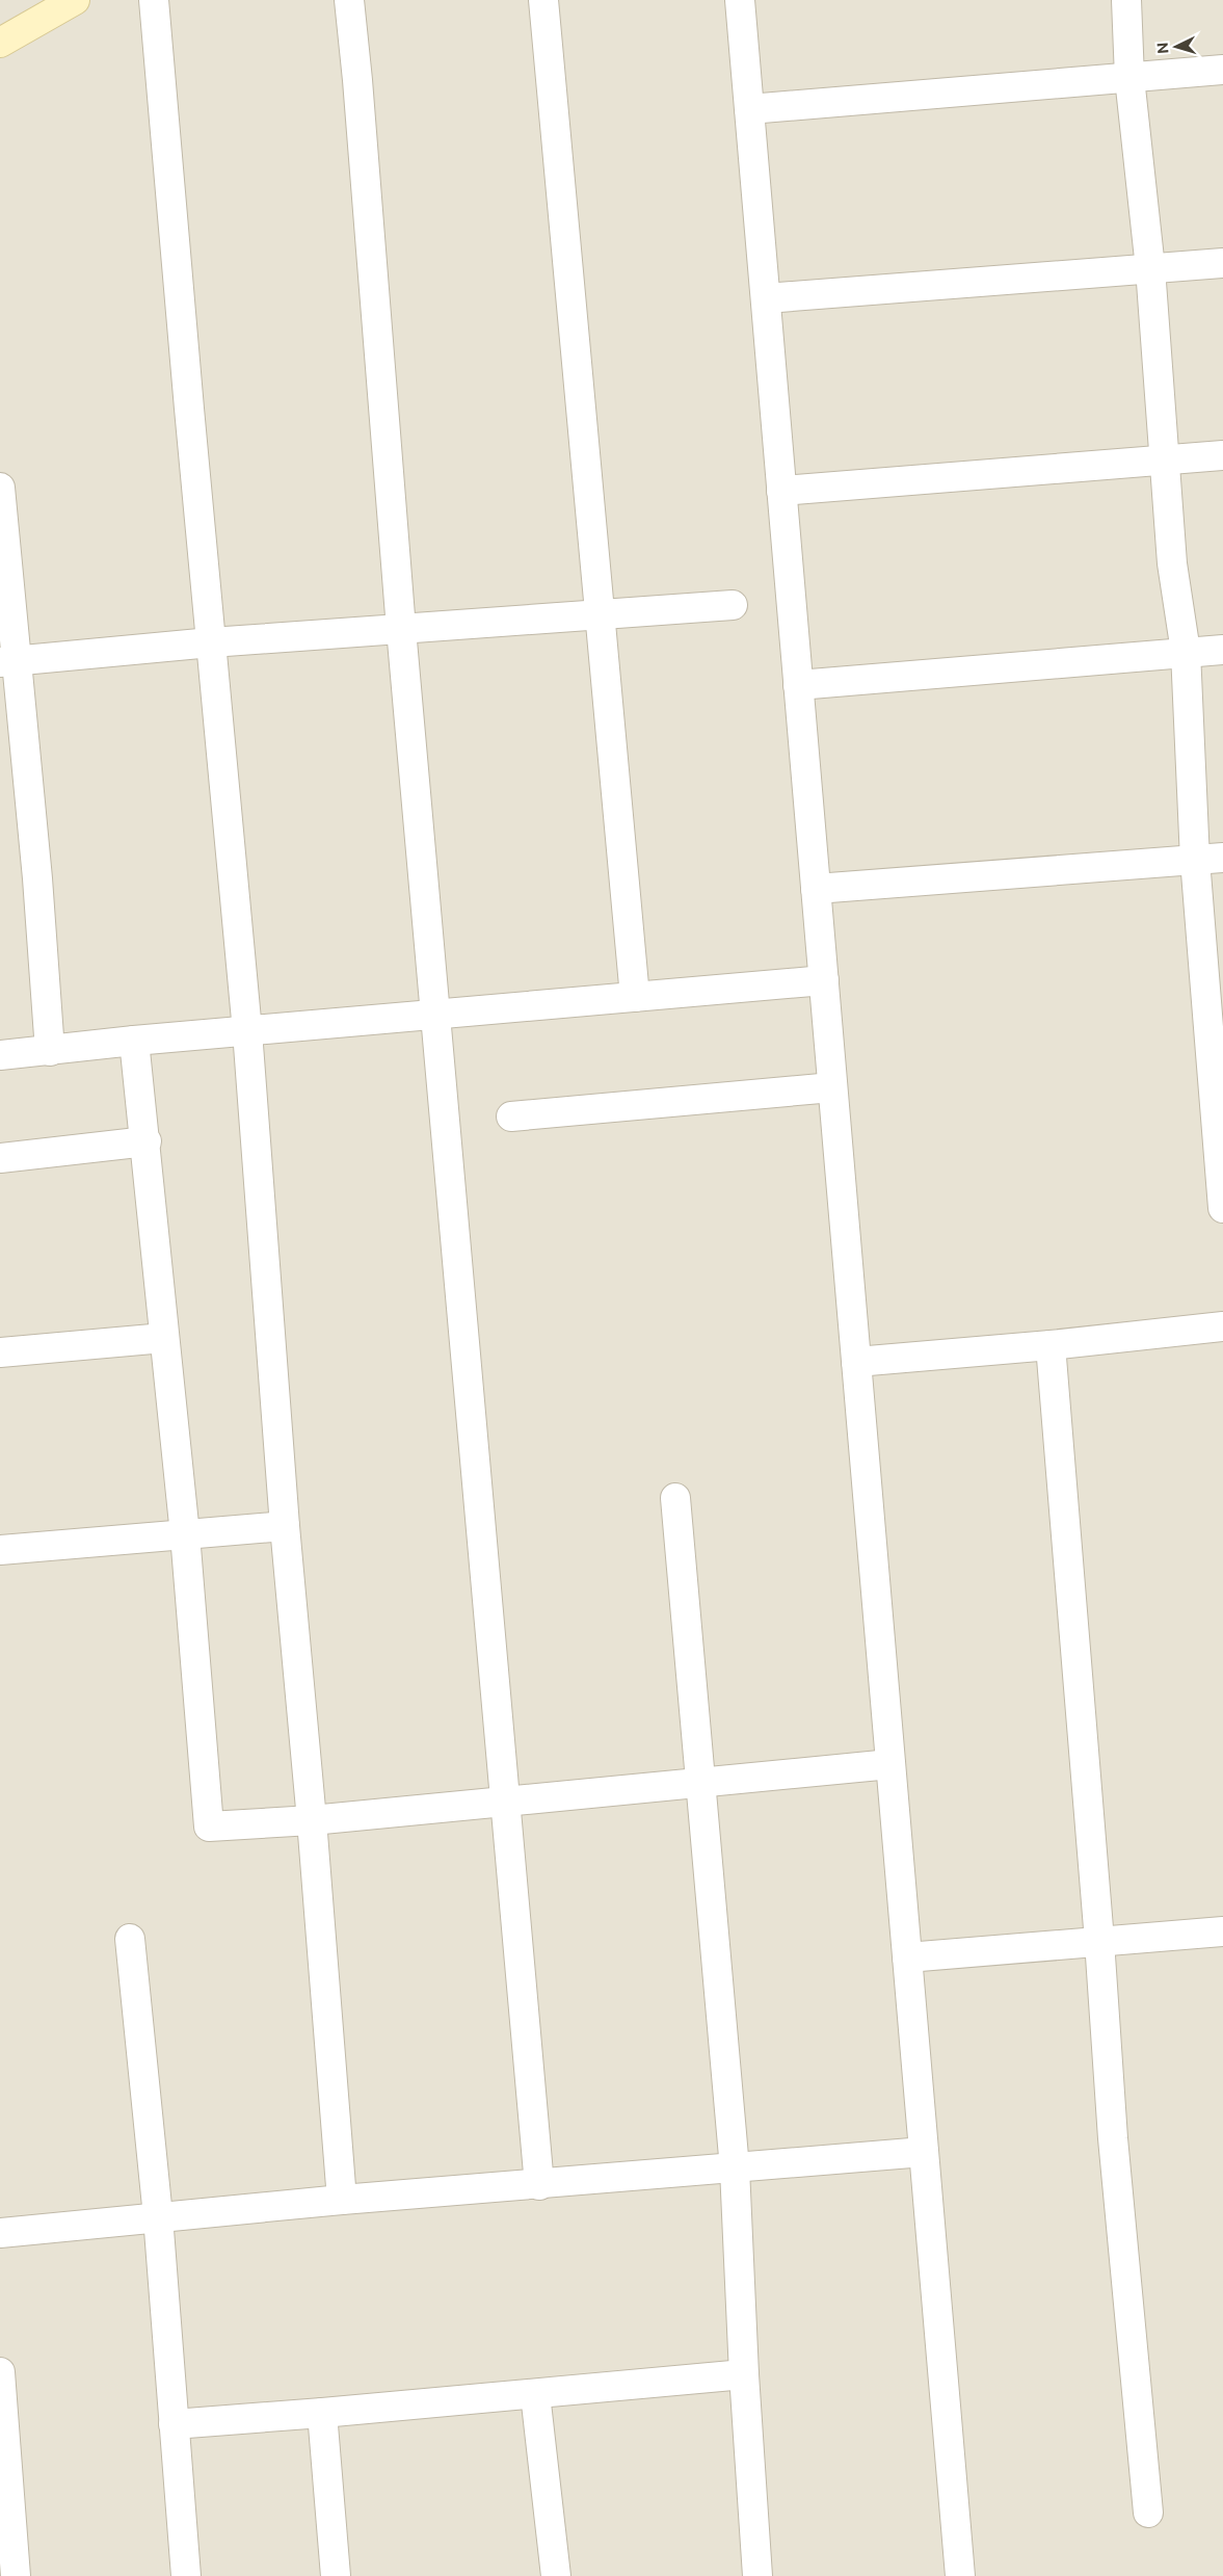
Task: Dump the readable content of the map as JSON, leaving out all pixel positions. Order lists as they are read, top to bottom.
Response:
{
  "north": "left"
}
